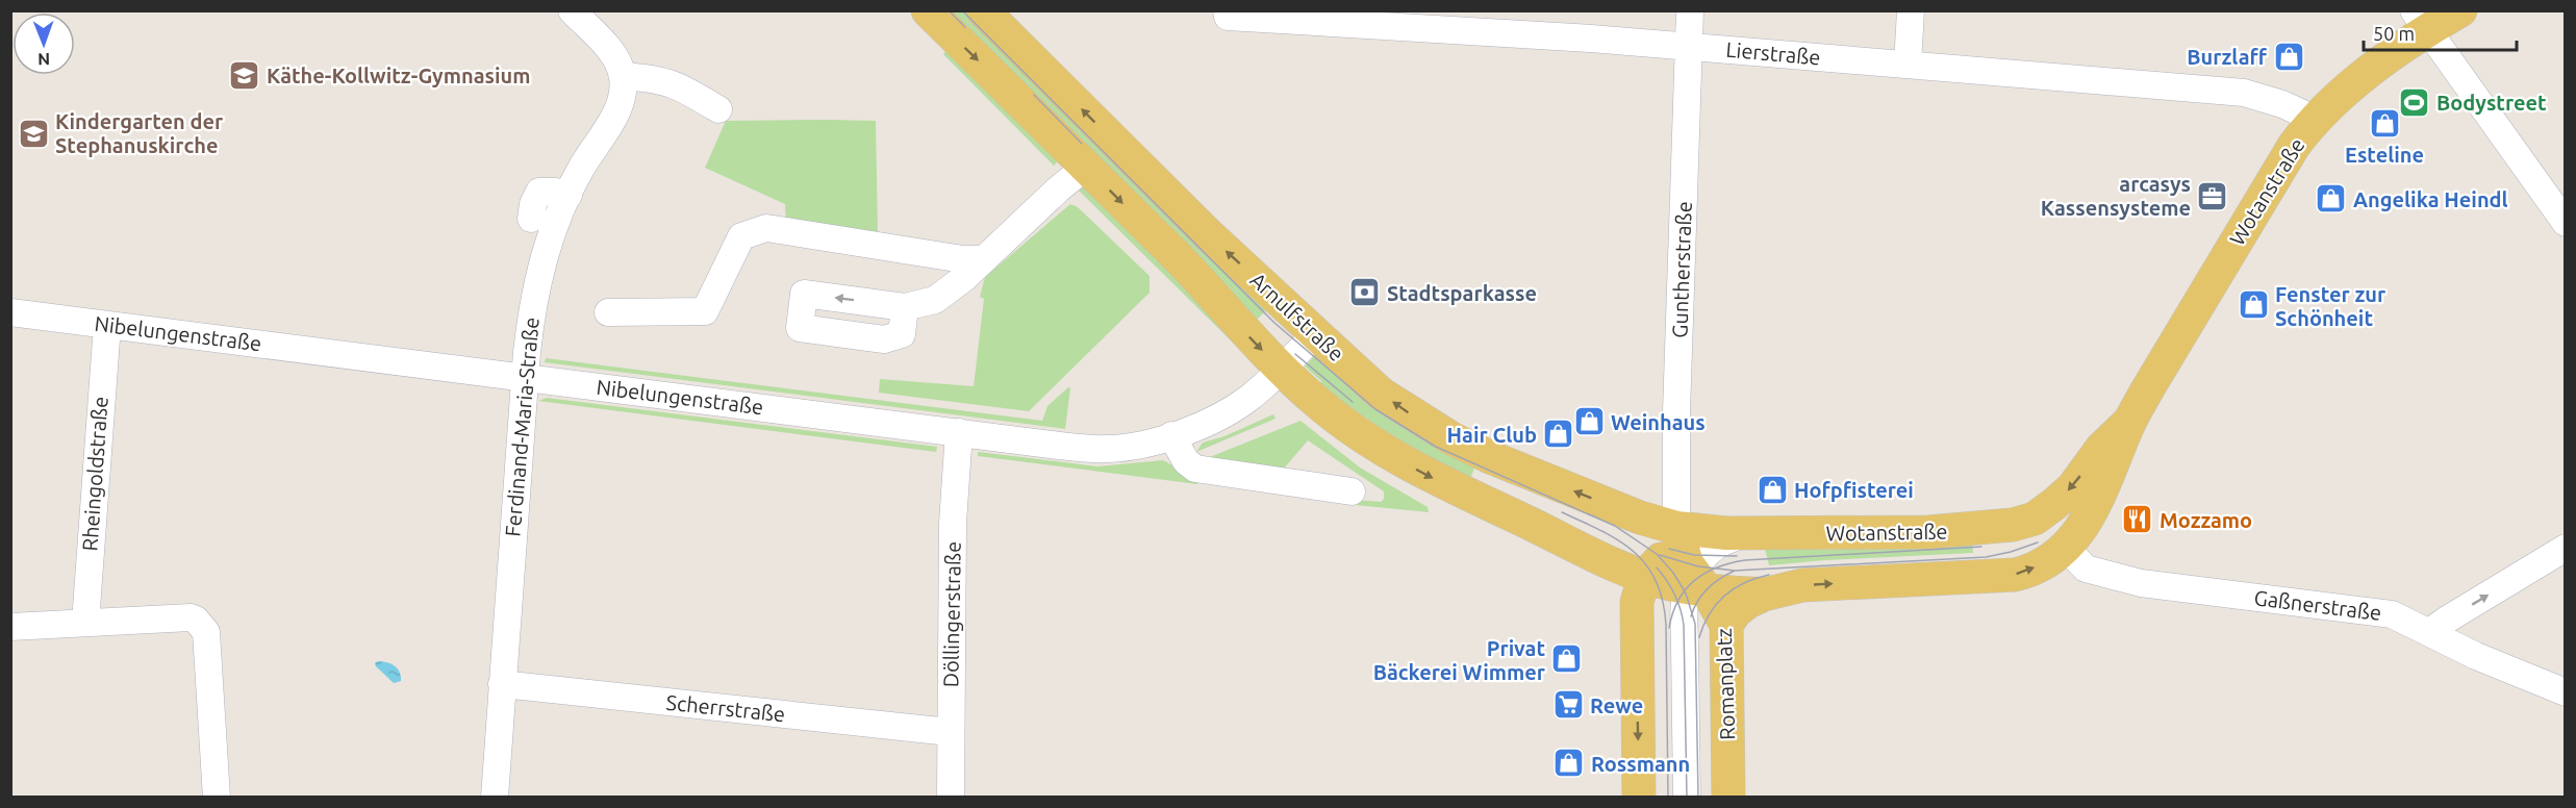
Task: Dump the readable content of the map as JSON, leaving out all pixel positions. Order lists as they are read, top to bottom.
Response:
{
  "streets": {
    "main road": ["Wotanstraße", "Arnulfstraße", "Romanplatz"],
    "street": [
      "Lierstraße",
      "Guntherstraße",
      "Nibelungenstraße",
      "Ferdinand-Maria-Straße",
      "Rheingoldstraße",
      "Gaßnerstraße",
      "Döllingerstraße",
      "Scherrstraße"
    ]
  },
  "crossings": [
    ["Lierstraße", "Wotanstraße"],
    ["Lierstraße", "Guntherstraße"],
    ["Wotanstraße", "Guntherstraße"],
    ["Wotanstraße", "Arnulfstraße"],
    ["Wotanstraße", "Gaßnerstraße"],
    ["Wotanstraße", "Romanplatz"],
    ["Guntherstraße", "Arnulfstraße"],
    ["Guntherstraße", "Romanplatz"],
    ["Arnulfstraße", "Nibelungenstraße"],
    ["Arnulfstraße", "Romanplatz"],
    ["Nibelungenstraße", "Ferdinand-Maria-Straße"],
    ["Nibelungenstraße", "Rheingoldstraße"],
    ["Nibelungenstraße", "Döllingerstraße"],
    ["Ferdinand-Maria-Straße", "Scherrstraße"],
    ["Döllingerstraße", "Scherrstraße"]
  ],
  "places": {
    "shop": [
      "Burzlaff",
      "Esteline",
      "Angelika Heindl",
      "Fenster zur Schönheit",
      "Weinhaus",
      "Hair Club",
      "Hofpfisterei",
      "Privat Bäckerei Wimmer",
      "Rossmann"
    ],
    "school or university": ["Käthe-Kollwitz-Gymnasium", "Kindergarten der Stephanuskirche"],
    "sports": ["Bodystreet"],
    "office": ["arcasys Kassensysteme"],
    "bank": ["Stadtsparkasse"],
    "restaurant": ["Mozzamo"],
    "supermarket": ["Rewe"]
  },
  "scale_bar": "50 m",
  "north": "bottom"
}
